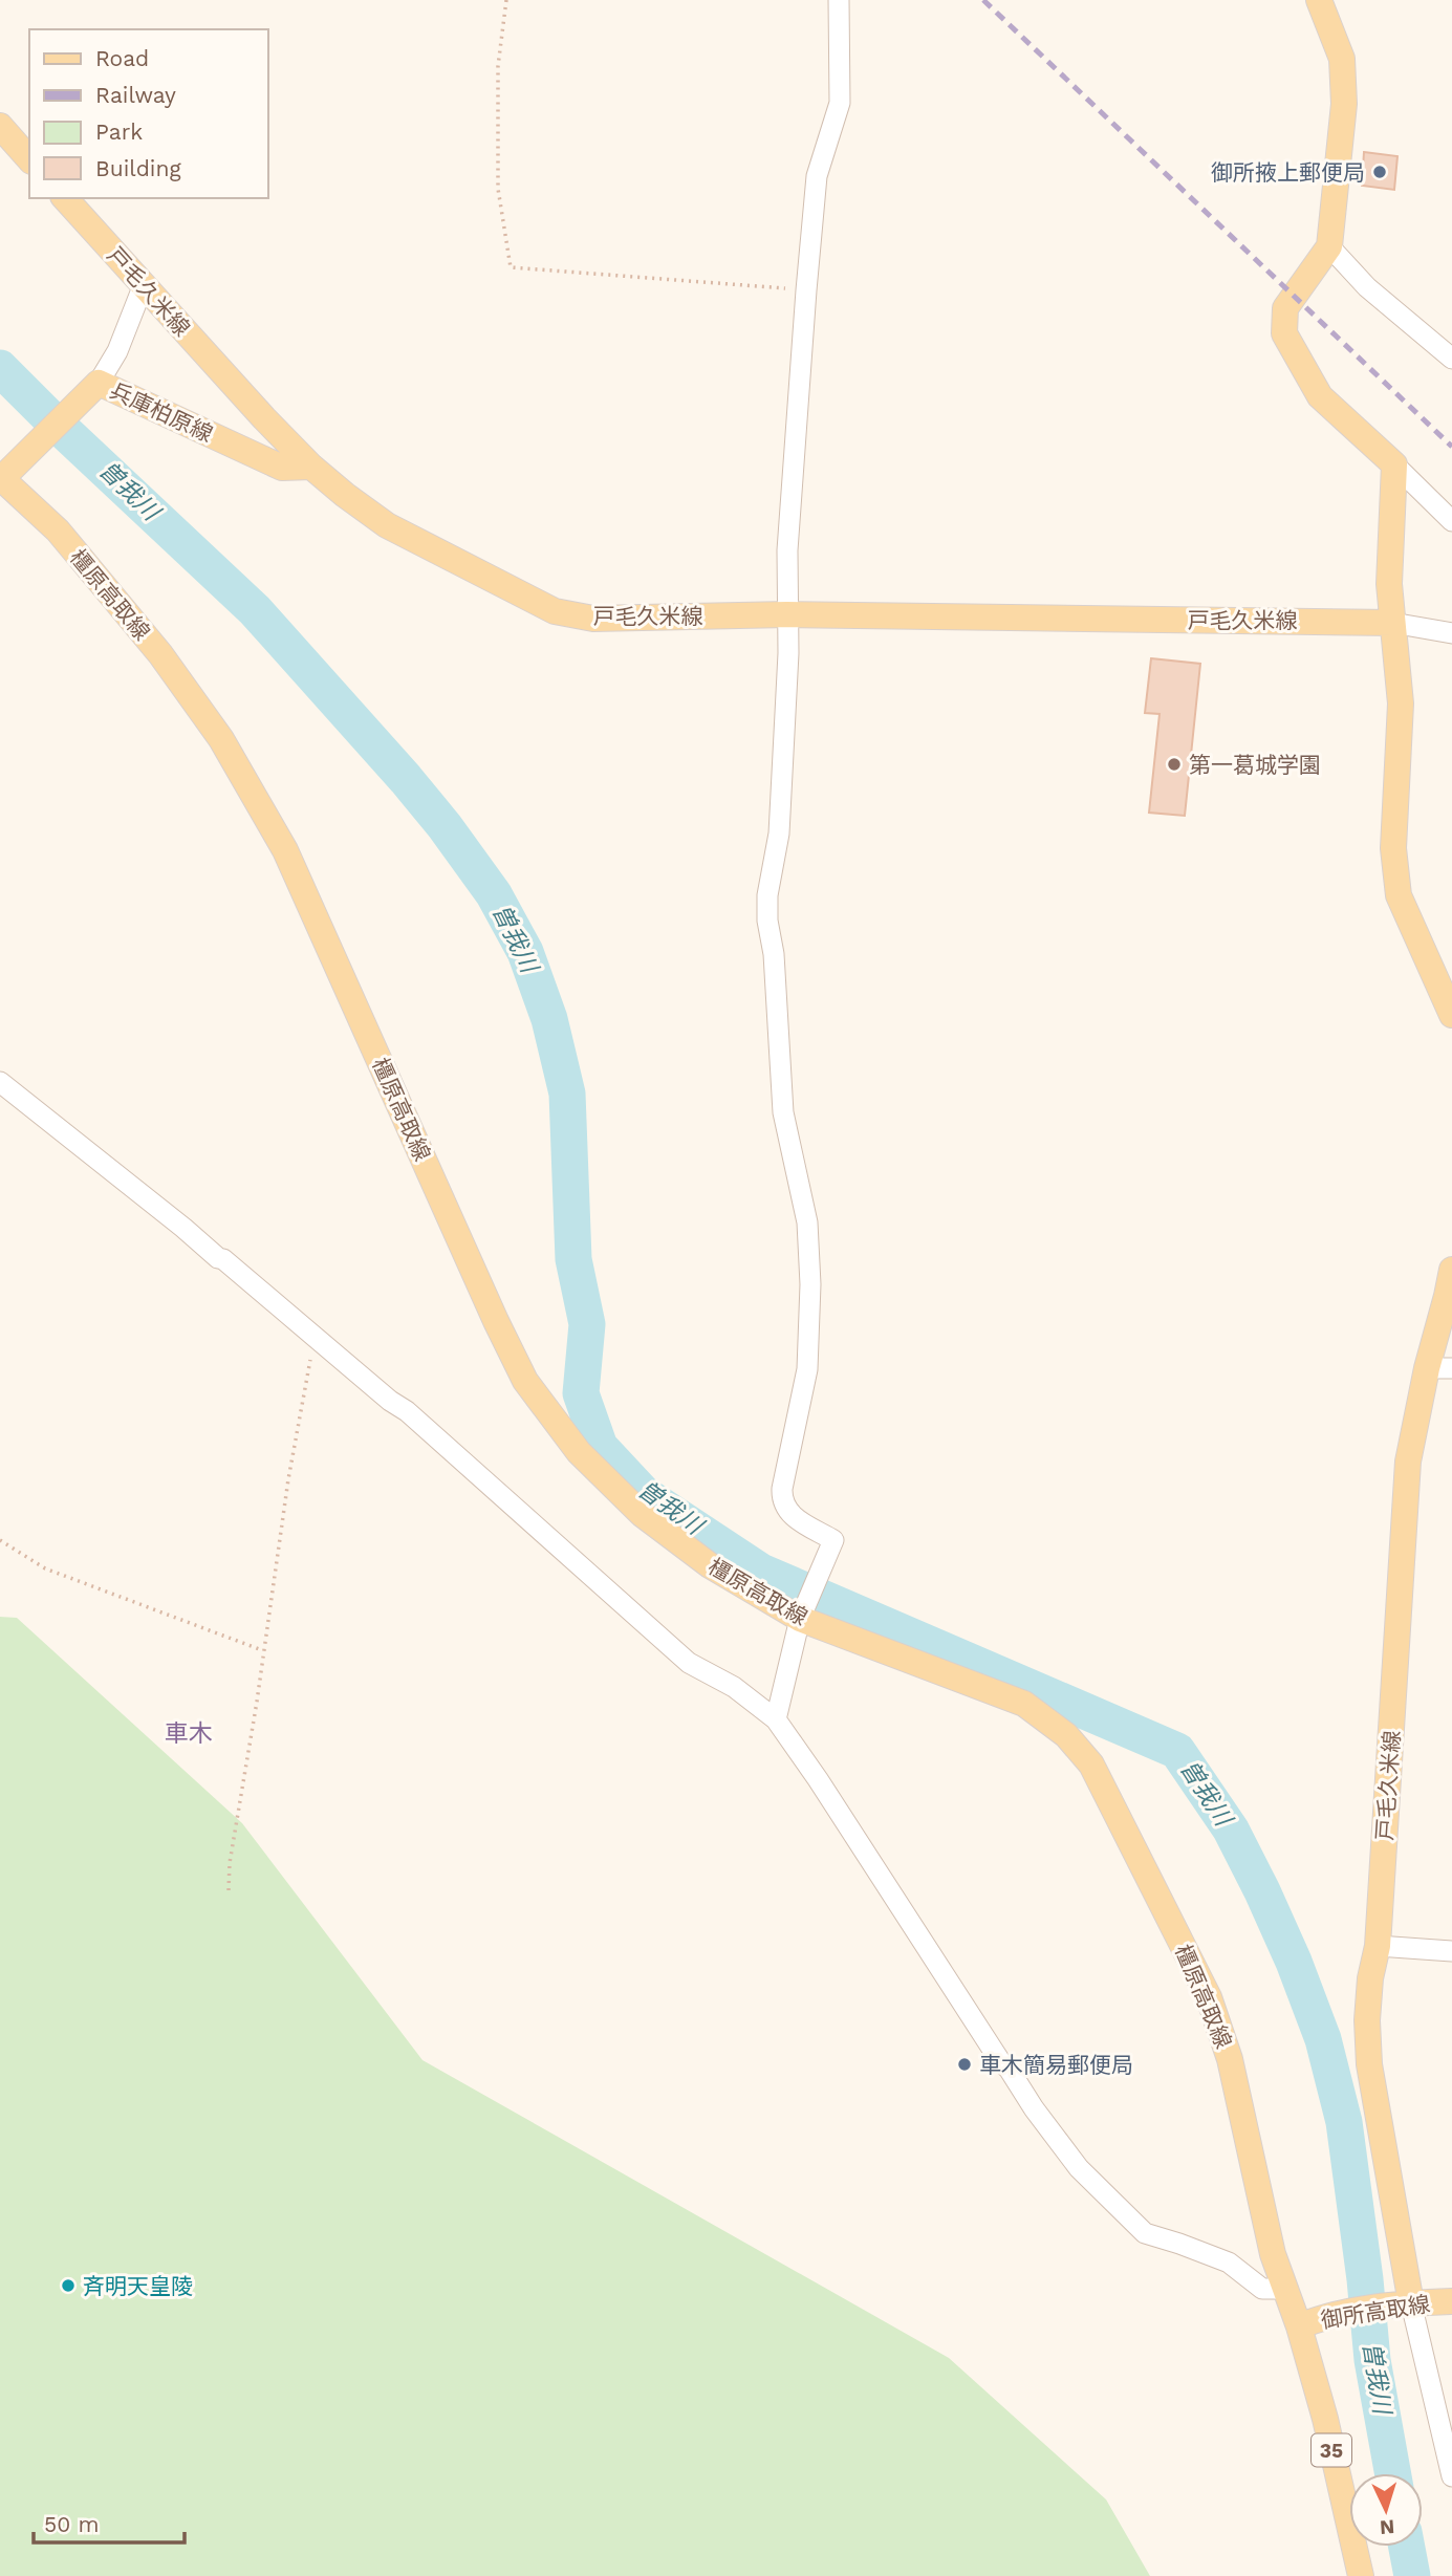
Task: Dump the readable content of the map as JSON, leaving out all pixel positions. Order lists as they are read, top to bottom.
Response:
{
  "streets": {
    "main road": [
      "戸毛久米線",
      "兵庫柏原線",
      "橿原高取線",
      "御所高取線",
      "35"
    ]
  },
  "crossings": [
    ["戸毛久米線", "兵庫柏原線"],
    ["戸毛久米線", "御所高取線"],
    ["兵庫柏原線", "橿原高取線"],
    ["橿原高取線", "御所高取線"]
  ],
  "districts": ["車木"],
  "water": ["曽我川"],
  "places": [
    "御所掖上郵便局",
    "第一葛城学園",
    "車木簡易郵便局",
    "斉明天皇陵"
  ],
  "legend": [
    "Road",
    "Railway",
    "Park",
    "Building"
  ],
  "scale_bar": "50 m",
  "north": "bottom"
}
